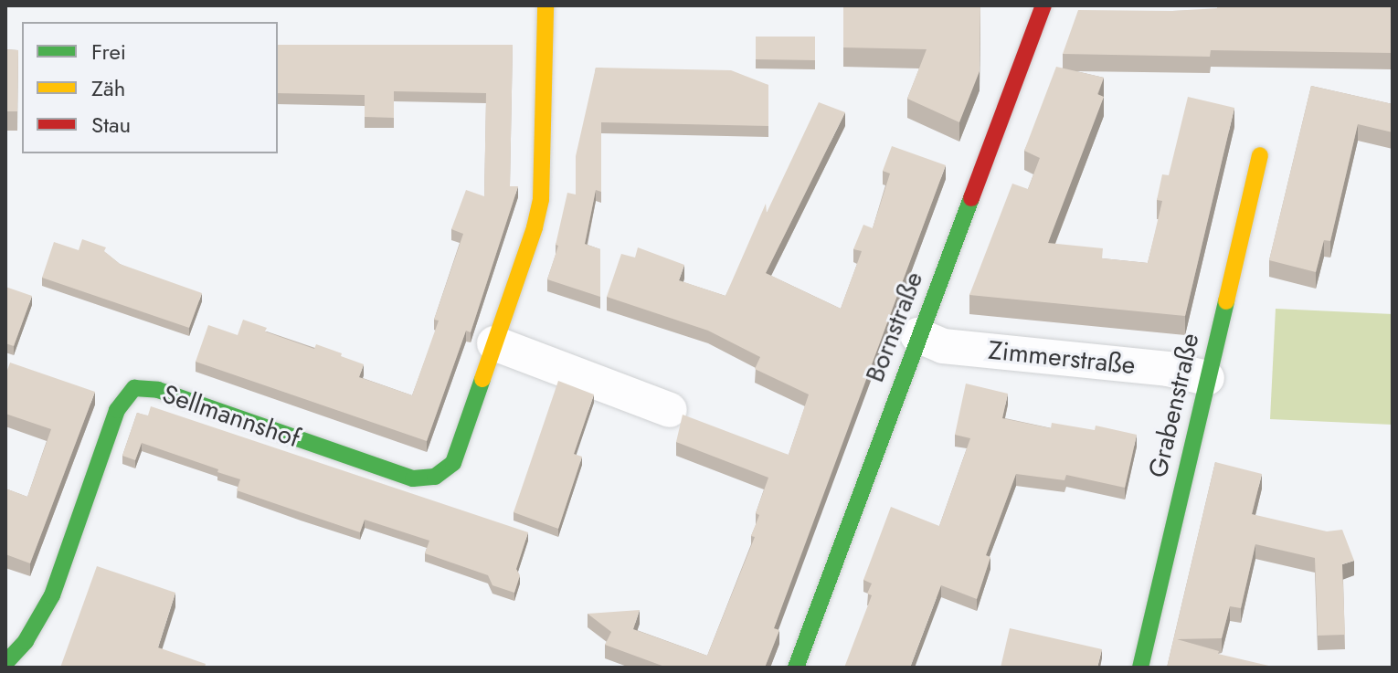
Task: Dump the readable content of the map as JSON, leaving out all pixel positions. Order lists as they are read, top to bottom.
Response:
{
  "streets": {
    "street": [
      "Bornstraße",
      "Zimmerstraße",
      "Grabenstraße",
      "Sellmannshof"
    ]
  },
  "crossings": [
    ["Bornstraße", "Zimmerstraße"],
    ["Zimmerstraße", "Grabenstraße"]
  ],
  "legend": ["Frei", "Zäh", "Stau"]
}
